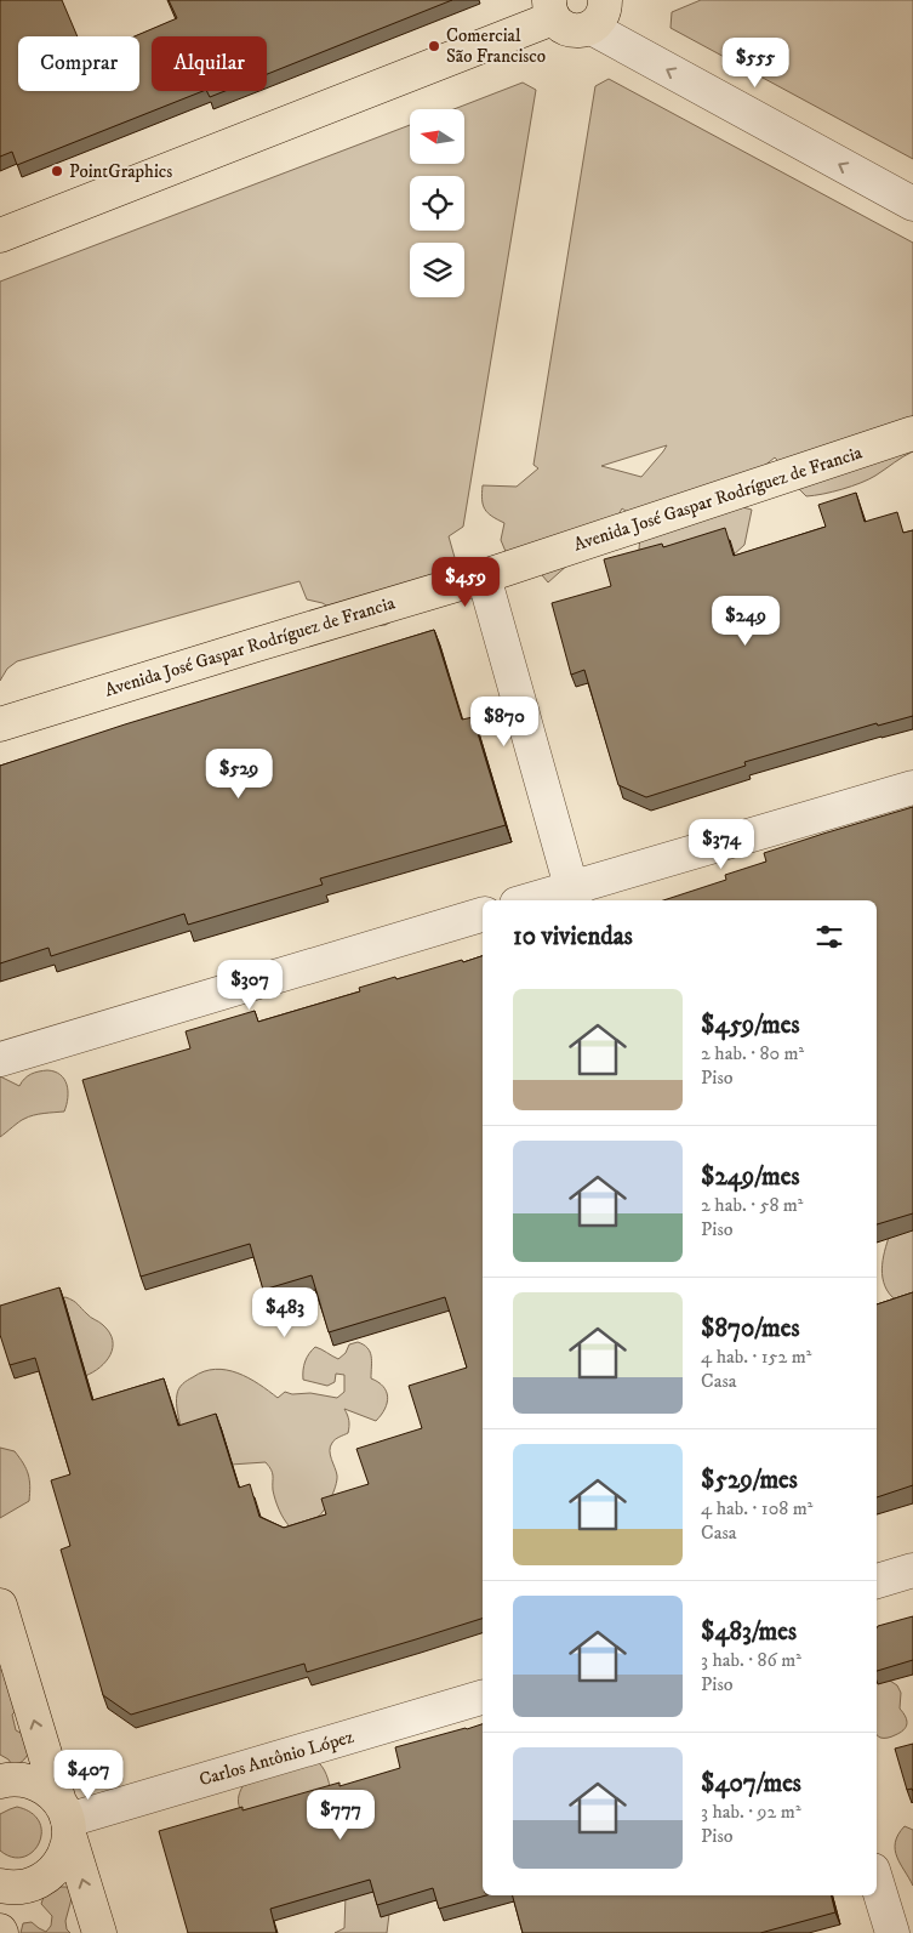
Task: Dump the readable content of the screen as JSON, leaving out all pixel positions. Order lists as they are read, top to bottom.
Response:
{
  "streets": {
    "main road": ["Avenida José Gaspar Rodríguez de Francia"],
    "street": ["Carlos Antônio López"]
  },
  "places": ["Comercial São Francisco", "PointGraphics"],
  "north": "left",
  "page": {
    "chip": ["Comprar", "Alquilar"],
    "price": [
      "$555",
      "$459",
      "$249",
      "$870",
      "$529",
      "$374",
      "$307",
      "$483",
      "$407",
      "$777"
    ],
    "heading": "10 viviendas",
    "list": [
      {
        "name": "$459/mes",
        "note": "2 hab. · 80 m² · Piso"
      },
      {
        "name": "$249/mes",
        "note": "2 hab. · 58 m² · Piso"
      },
      {
        "name": "$870/mes",
        "note": "4 hab. · 152 m² · Casa"
      },
      {
        "name": "$529/mes",
        "note": "4 hab. · 108 m² · Casa"
      },
      {
        "name": "$483/mes",
        "note": "3 hab. · 86 m² · Piso"
      },
      {
        "name": "$407/mes",
        "note": "3 hab. · 92 m² · Piso"
      }
    ]
  }
}
